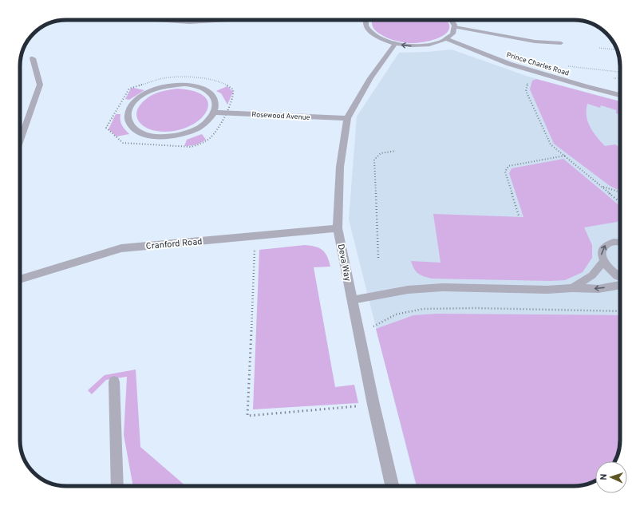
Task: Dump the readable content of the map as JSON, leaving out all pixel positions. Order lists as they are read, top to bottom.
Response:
{
  "streets": {
    "street": [
      "Prince Charles Road",
      "Rosewood Avenue",
      "Cranford Road",
      "Deva Way"
    ]
  },
  "crossings": [
    ["Rosewood Avenue", "Deva Way"],
    ["Cranford Road", "Deva Way"]
  ],
  "north": "left"
}
